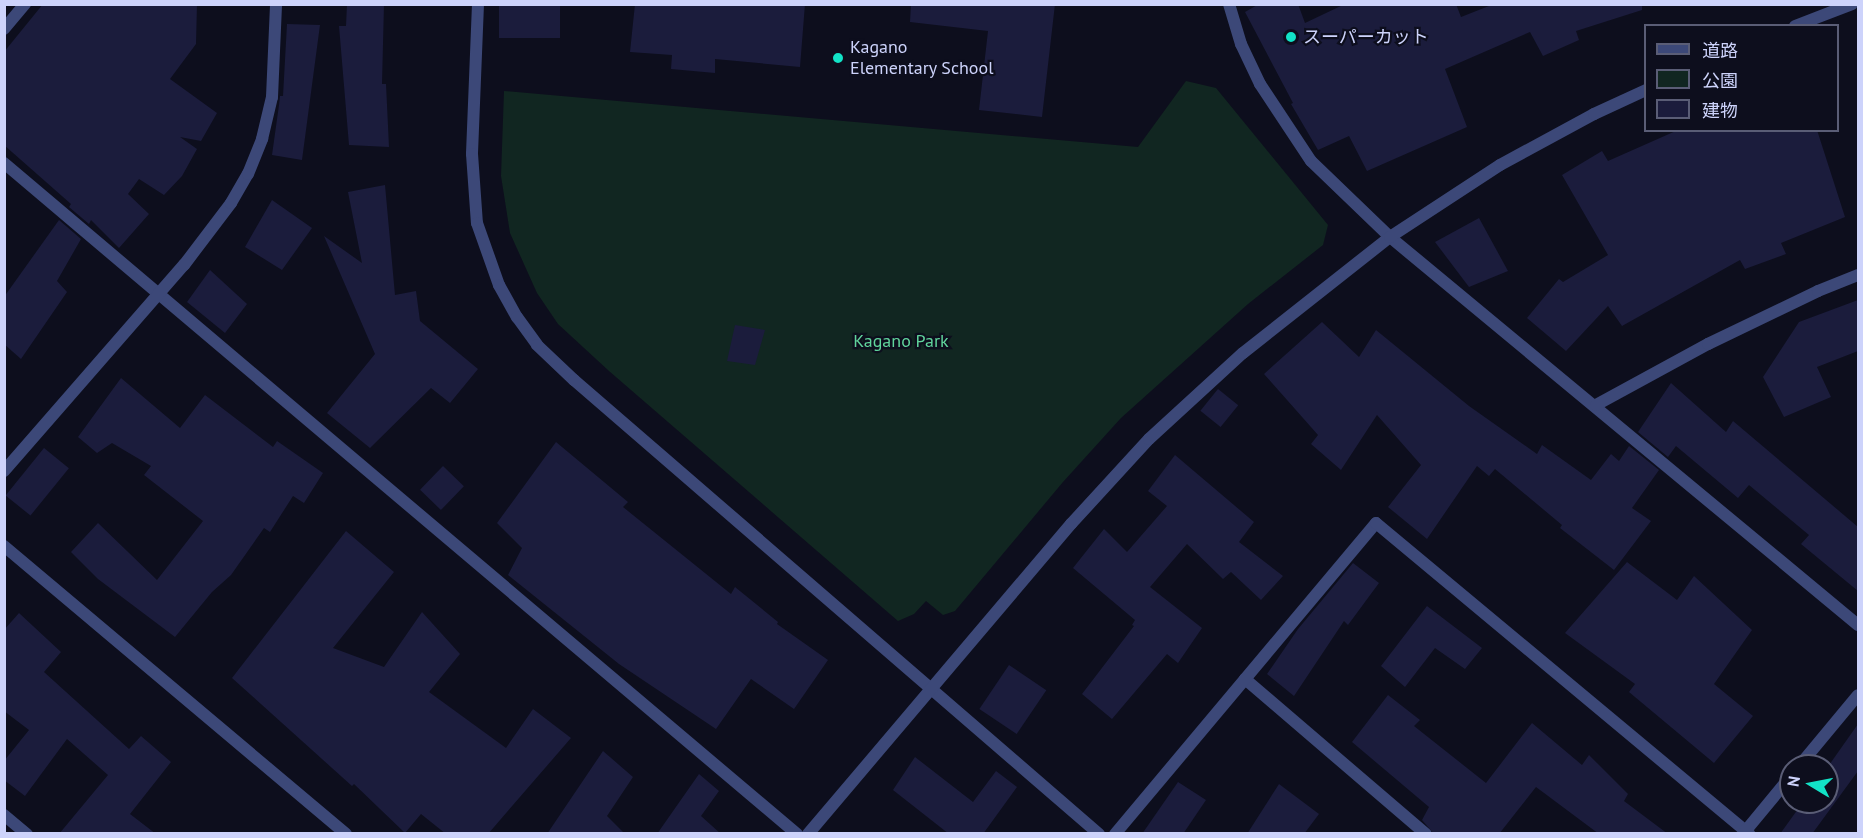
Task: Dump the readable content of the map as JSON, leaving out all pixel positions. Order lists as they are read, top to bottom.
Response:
{
  "parks": ["Kagano Park"],
  "places": ["スーパーカット", "Kagano Elementary School"],
  "legend": ["道路", "公園", "建物"],
  "north": "left"
}
